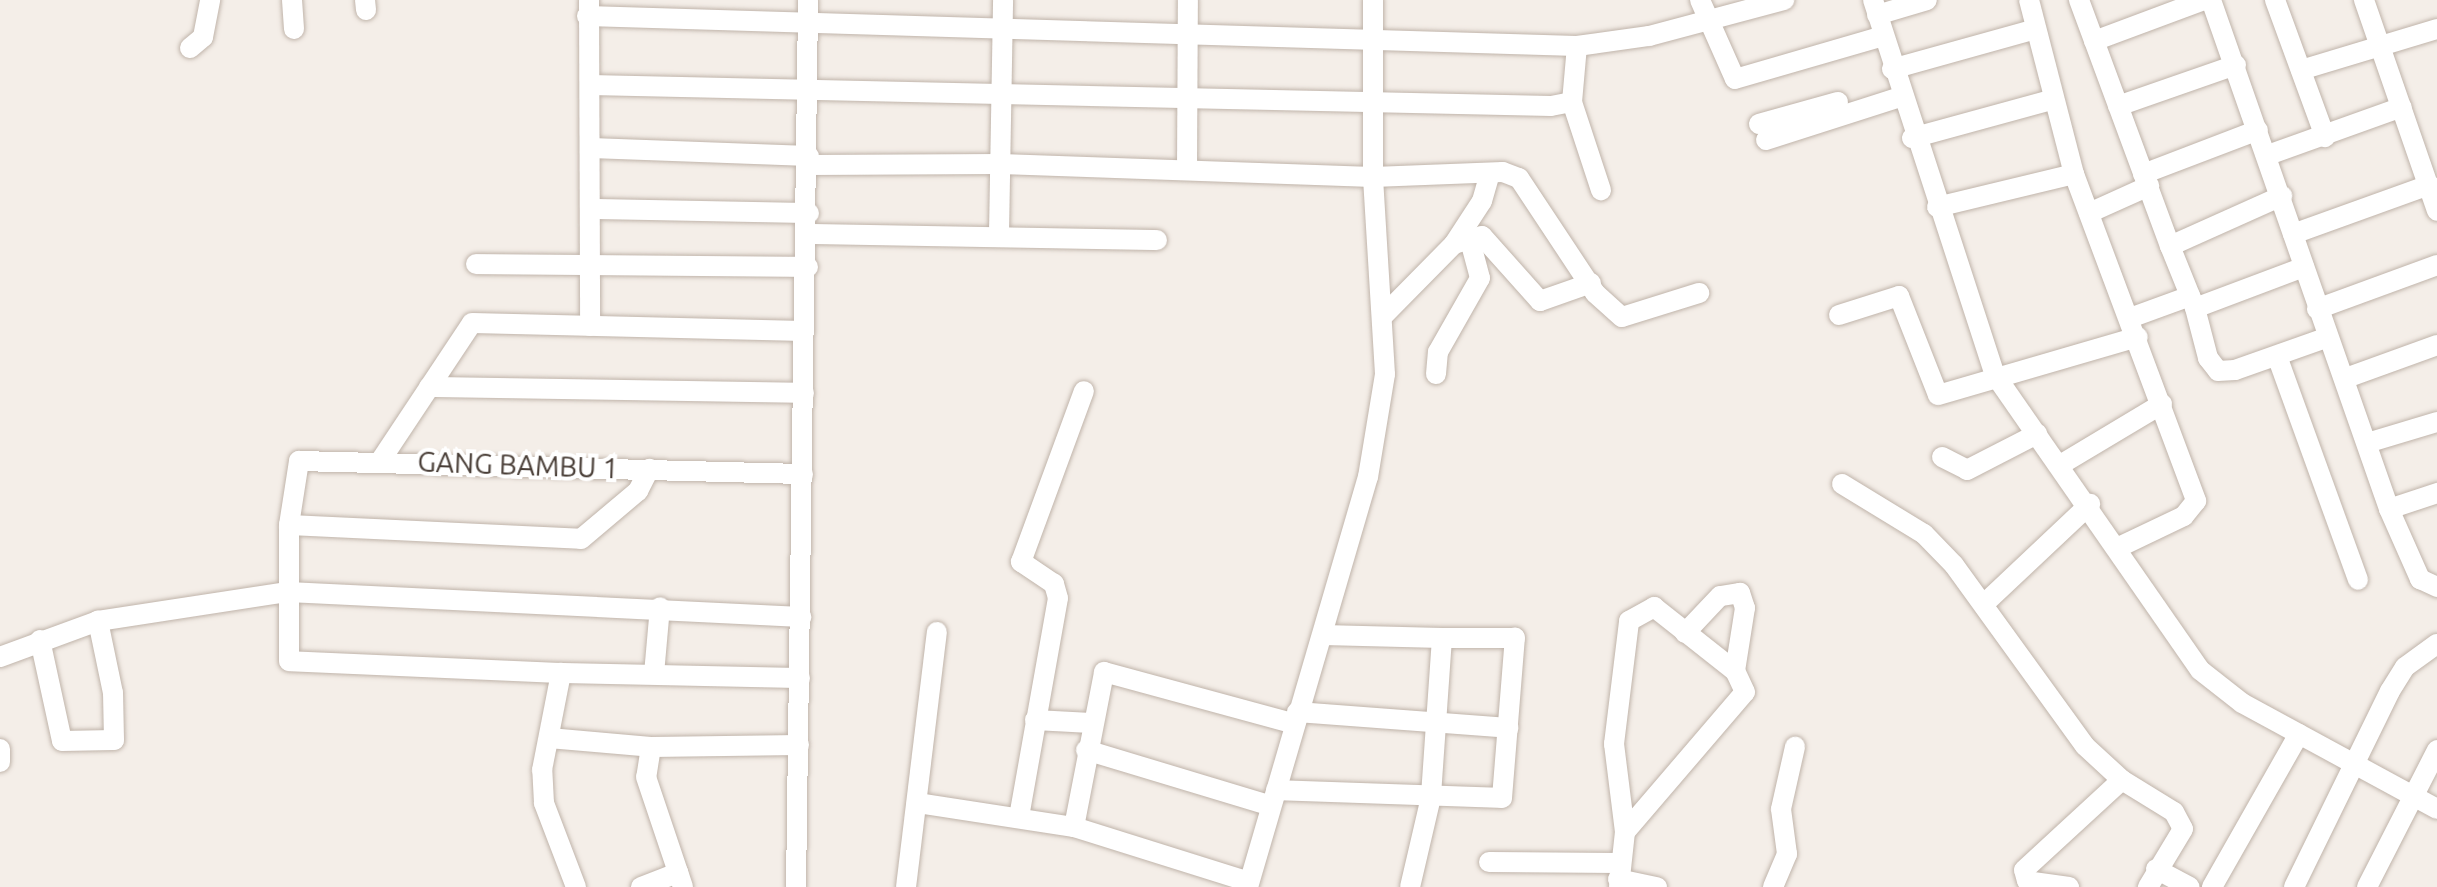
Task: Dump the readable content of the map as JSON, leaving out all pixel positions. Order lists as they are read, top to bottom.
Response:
{
  "streets": {
    "street": ["GANG BAMBU 1"]
  }
}
